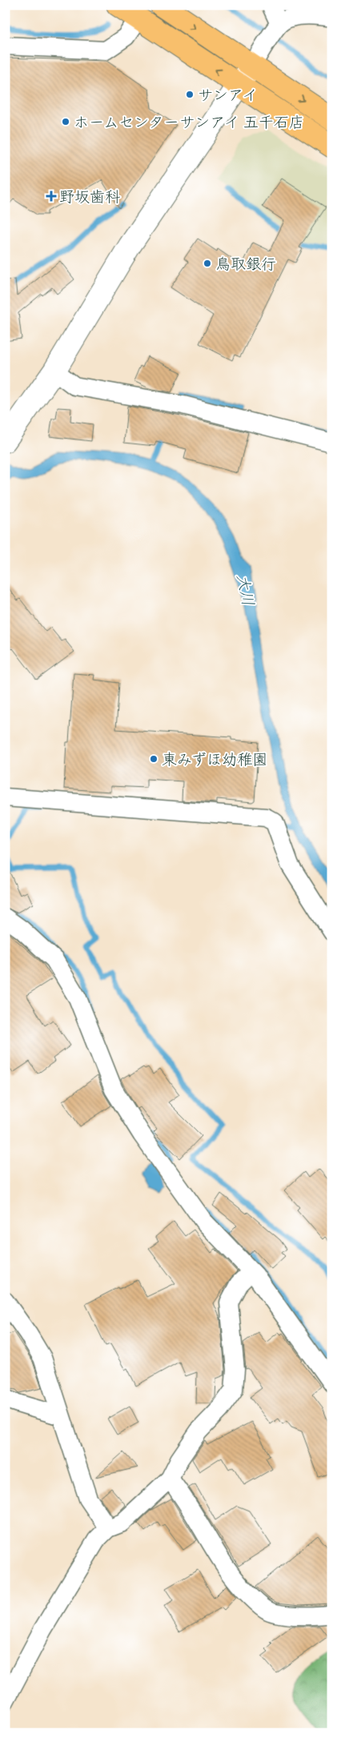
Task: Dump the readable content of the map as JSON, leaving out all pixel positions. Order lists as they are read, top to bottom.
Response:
{
  "water": ["大川"],
  "places": {
    "other": [
      "サンアイ",
      "ホームセンターサンアイ 五千石店",
      "鳥取銀行",
      "東みずほ幼稚園"
    ],
    "health": ["野坂歯科"]
  }
}
